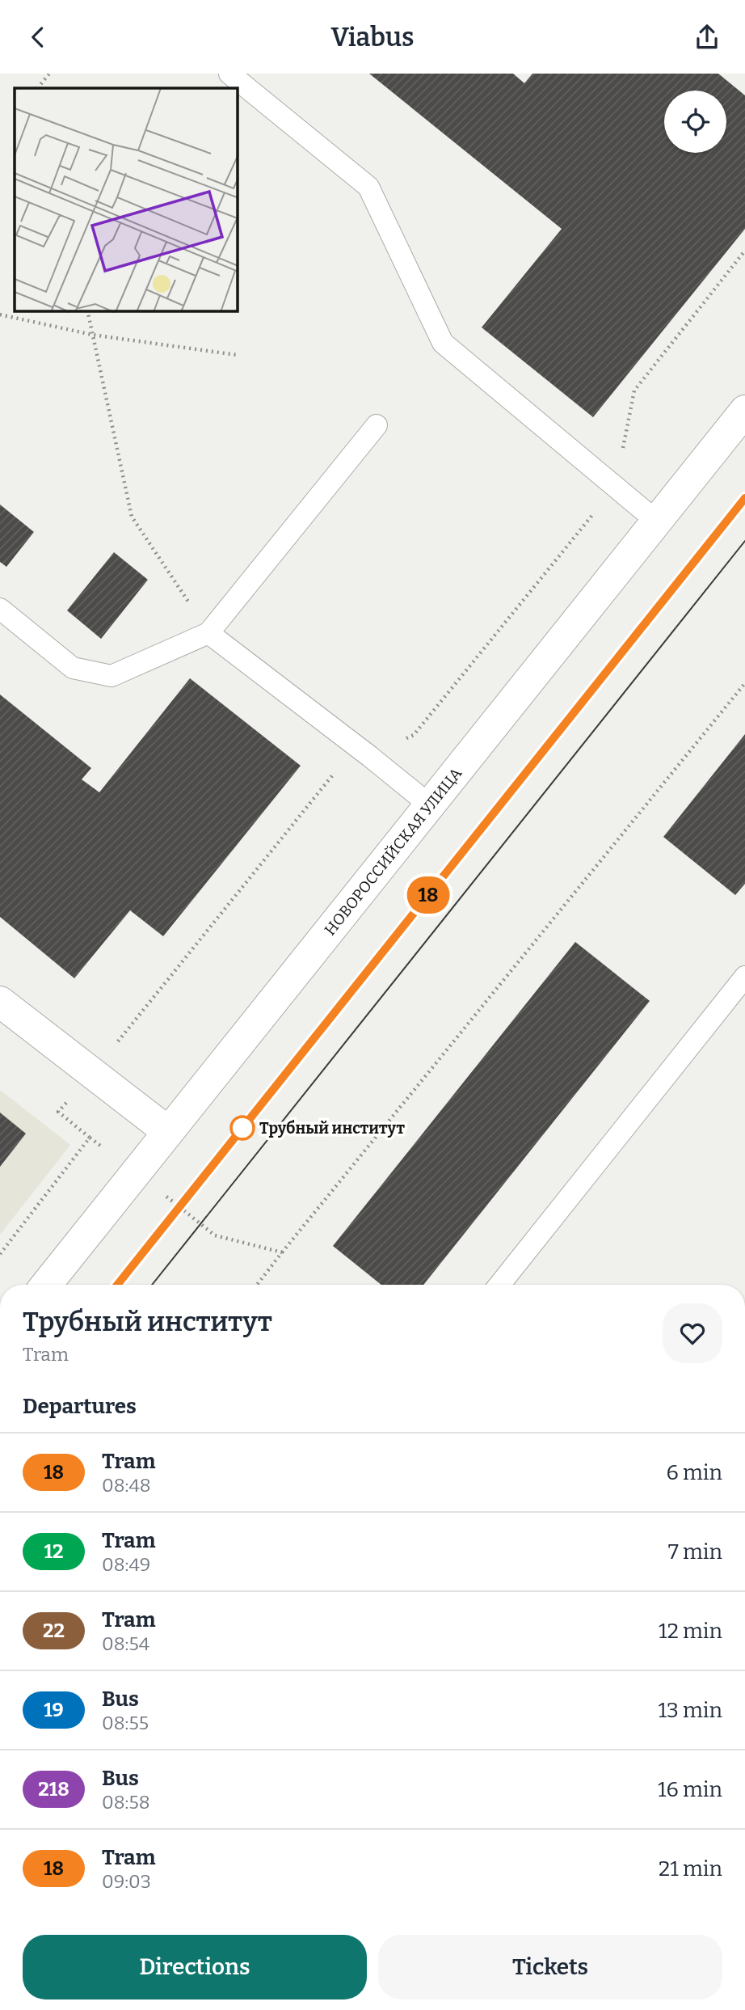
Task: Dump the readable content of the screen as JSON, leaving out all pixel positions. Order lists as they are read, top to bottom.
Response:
{
  "streets": {
    "main road": ["НОВОРОССИЙСКАЯ УЛИЦА"]
  },
  "places": ["Трубный институт"],
  "lines": ["tram line 18"],
  "page": {
    "header": "Viabus",
    "on_map": "18",
    "heading": [
      ["Трубный институт", "Tram"],
      "Departures"
    ],
    "list": [
      {
        "mark": "18",
        "name": "Tram",
        "note": "08:48",
        "value": "6 min"
      },
      {
        "mark": "12",
        "name": "Tram",
        "note": "08:49",
        "value": "7 min"
      },
      {
        "mark": "22",
        "name": "Tram",
        "note": "08:54",
        "value": "12 min"
      },
      {
        "mark": "19",
        "name": "Bus",
        "note": "08:55",
        "value": "13 min"
      },
      {
        "mark": "218",
        "name": "Bus",
        "note": "08:58",
        "value": "16 min"
      },
      {
        "mark": "18",
        "name": "Tram",
        "note": "09:03",
        "value": "21 min"
      }
    ],
    "buttons": ["Directions", "Tickets"]
  }
}
